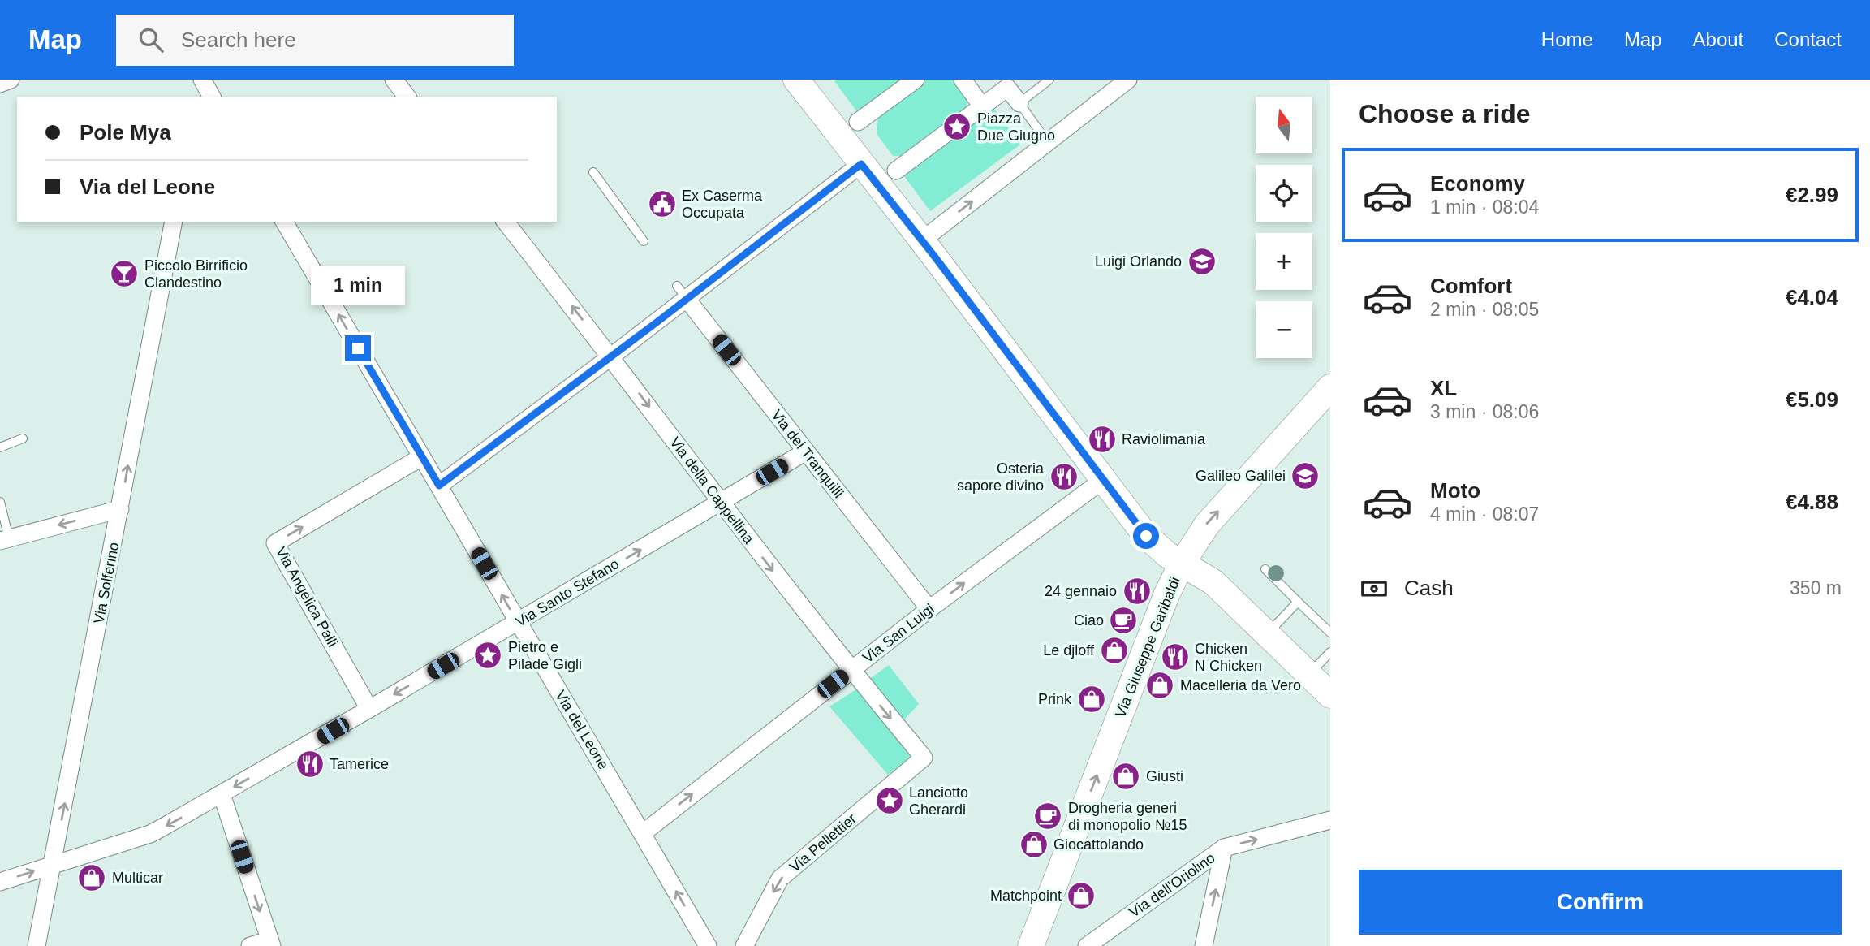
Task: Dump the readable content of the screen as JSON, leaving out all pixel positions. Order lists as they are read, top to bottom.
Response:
{
  "streets": {
    "street": [
      "Via dei Tranquilli",
      "Via della Cappellina",
      "Via Solferino",
      "Via Santo Stefano",
      "Via Angelica Palli",
      "Via San Luigi",
      "Via Giuseppe Garibaldi",
      "Via del Leone",
      "Via Pellettier",
      "Via dell'Oriolino"
    ]
  },
  "crossings": [
    ["Via dei Tranquilli", "Via Santo Stefano"],
    ["Via dei Tranquilli", "Via San Luigi"],
    ["Via della Cappellina", "Via Santo Stefano"],
    ["Via della Cappellina", "Via San Luigi"],
    ["Via della Cappellina", "Via Pellettier"],
    ["Via Solferino", "Via Santo Stefano"],
    ["Via Santo Stefano", "Via Angelica Palli"],
    ["Via Santo Stefano", "Via del Leone"],
    ["Via Angelica Palli", "Via del Leone"],
    ["Via San Luigi", "Via del Leone"]
  ],
  "one_way": [
    "Via Solferino",
    "Via San Luigi",
    "Via Giuseppe Garibaldi",
    "Via del Leone",
    "Via Pellettier",
    "Via dell'Oriolino"
  ],
  "places": {
    "place": ["Piazza Due Giugno", "Pietro e Pilade Gigli", "Lanciotto Gherardi"],
    "public building": ["Ex Caserma Occupata"],
    "school or university": ["Luigi Orlando", "Galileo Galilei"],
    "bar": ["Piccolo Birrificio Clandestino"],
    "restaurant": [
      "Raviolimania",
      "Osteria sapore divino",
      "24 gennaio",
      "Chicken N Chicken",
      "Tamerice"
    ],
    "cafe": ["Ciao", "Drogheria generi di monopolio №15"],
    "shop": [
      "Le djloff",
      "Macelleria da Vero",
      "Prink",
      "Giusti",
      "Giocattolando",
      "Multicar",
      "Matchpoint"
    ]
  },
  "north": "top",
  "page": {
    "header": "Map",
    "search": "Search here",
    "nav": [
      "Home",
      "Map",
      "About",
      "Contact"
    ],
    "heading": "Choose a ride",
    "map_buttons": ["+", "−"],
    "banner": ["Pole Mya", "Via del Leone"],
    "list": [
      {
        "name": "Economy",
        "note": "1 min · 08:04",
        "value": "€2.99"
      },
      {
        "name": "Comfort",
        "note": "2 min · 08:05",
        "value": "€4.04"
      },
      {
        "name": "XL",
        "note": "3 min · 08:06",
        "value": "€5.09"
      },
      {
        "name": "Moto",
        "note": "4 min · 08:07",
        "value": "€4.88"
      }
    ],
    "bubble": "1 min",
    "pay": ["Cash", "350 m"],
    "buttons": "Confirm"
  }
}
